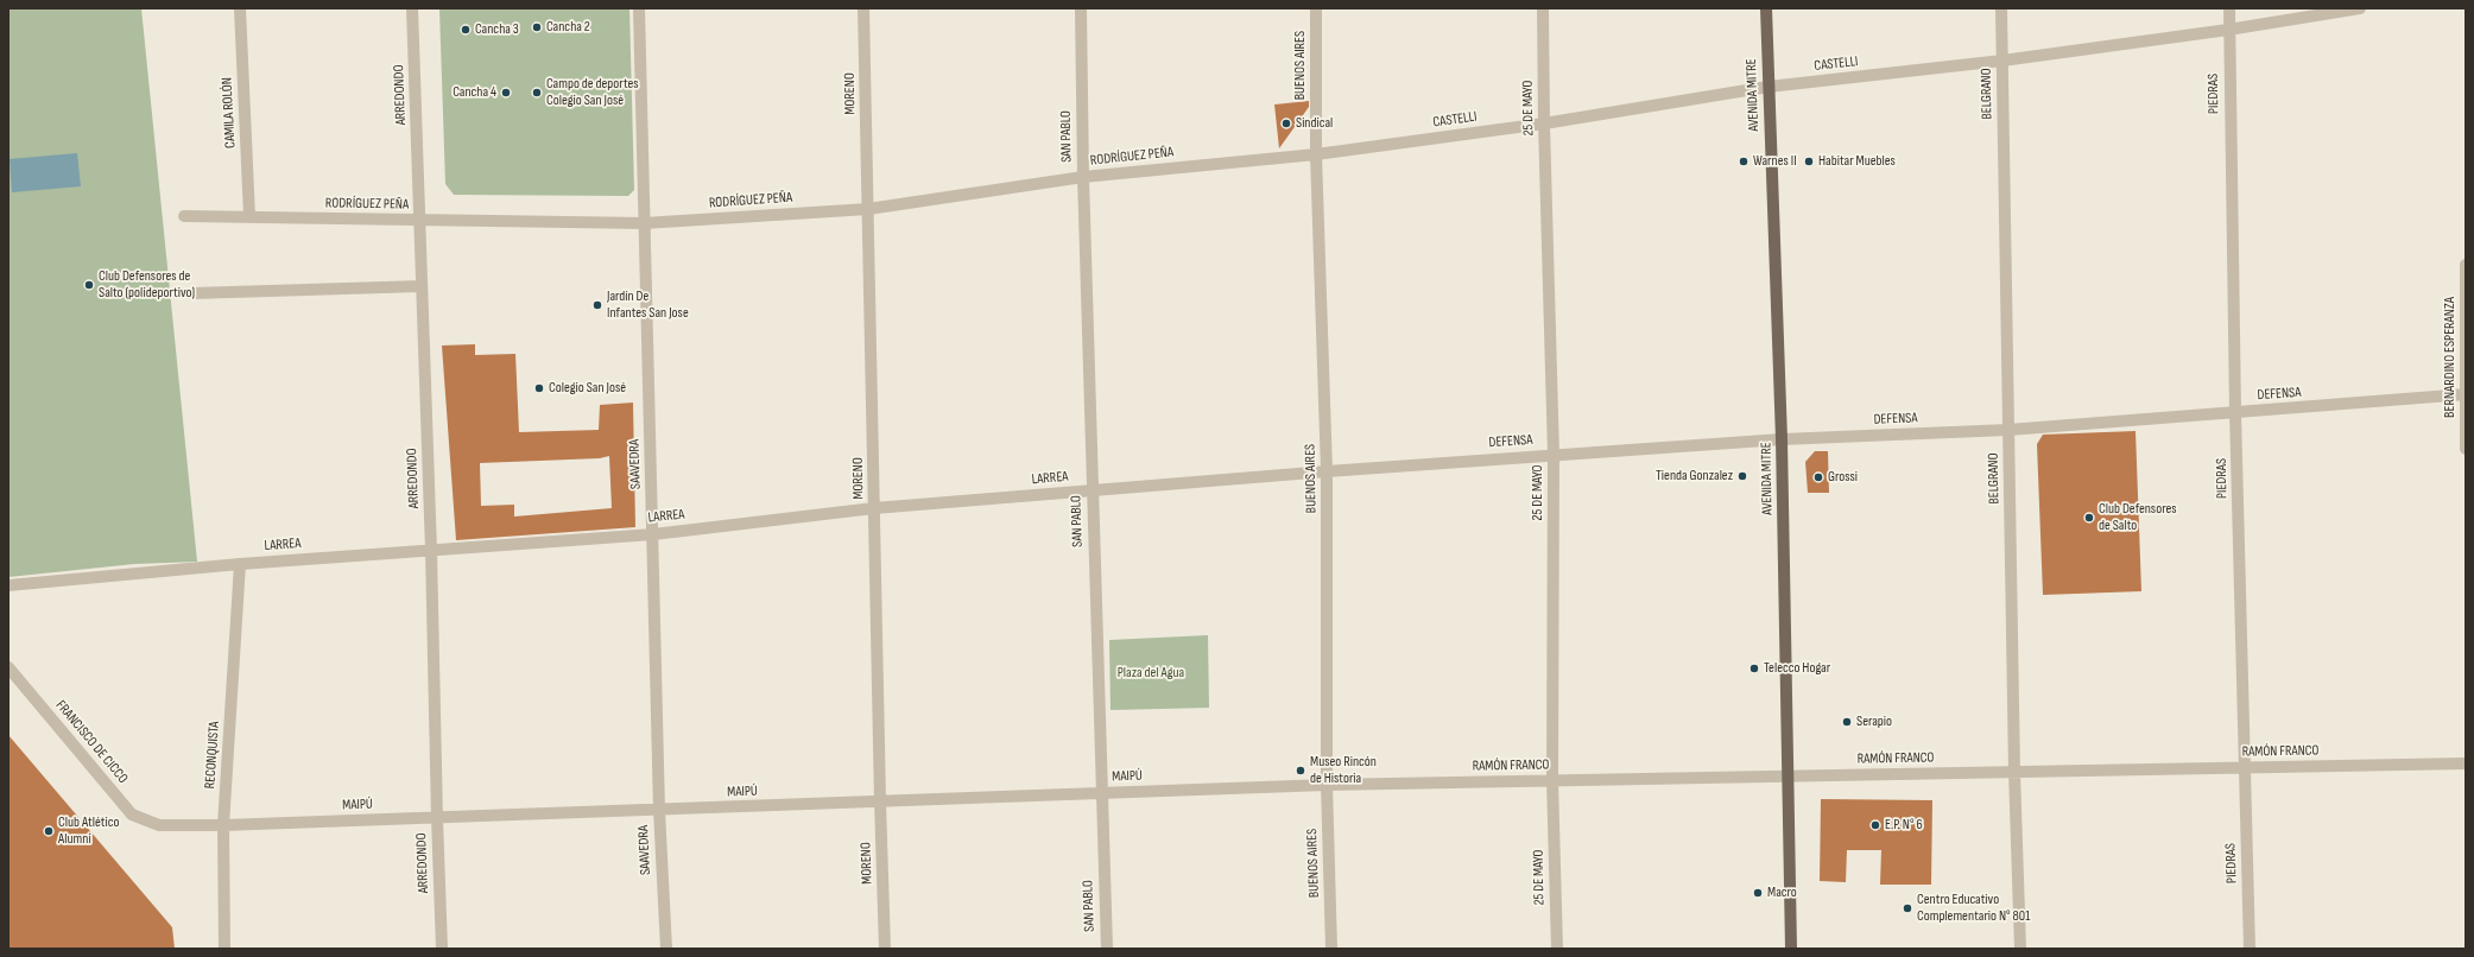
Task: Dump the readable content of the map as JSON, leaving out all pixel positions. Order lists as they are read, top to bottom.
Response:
{
  "streets": {
    "main road": ["AVENIDA MITRE"],
    "street": [
      "CASTELLI",
      "BUENOS AIRES",
      "MORENO",
      "BELGRANO",
      "PIEDRAS",
      "ARREDONDO",
      "25 DE MAYO",
      "CAMILA ROLÓN",
      "SAN PABLO",
      "RODRÍGUEZ PEÑA",
      "BERNARDINO ESPERANZA",
      "DEFENSA",
      "SAAVEDRA",
      "LARREA",
      "FRANCISCO DE CICCO",
      "RAMÓN FRANCO",
      "RECONQUISTA",
      "MAIPÚ"
    ]
  },
  "crossings": [
    ["CASTELLI", "BUENOS AIRES"],
    ["CASTELLI", "BELGRANO"],
    ["CASTELLI", "PIEDRAS"],
    ["CASTELLI", "AVENIDA MITRE"],
    ["CASTELLI", "25 DE MAYO"],
    ["CASTELLI", "RODRÍGUEZ PEÑA"],
    ["BUENOS AIRES", "RODRÍGUEZ PEÑA"],
    ["BUENOS AIRES", "DEFENSA"],
    ["BUENOS AIRES", "LARREA"],
    ["BUENOS AIRES", "RAMÓN FRANCO"],
    ["BUENOS AIRES", "MAIPÚ"],
    ["MORENO", "RODRÍGUEZ PEÑA"],
    ["MORENO", "LARREA"],
    ["MORENO", "MAIPÚ"],
    ["BELGRANO", "DEFENSA"],
    ["BELGRANO", "RAMÓN FRANCO"],
    ["PIEDRAS", "DEFENSA"],
    ["PIEDRAS", "RAMÓN FRANCO"],
    ["ARREDONDO", "RODRÍGUEZ PEÑA"],
    ["ARREDONDO", "LARREA"],
    ["ARREDONDO", "MAIPÚ"],
    ["AVENIDA MITRE", "DEFENSA"],
    ["AVENIDA MITRE", "RAMÓN FRANCO"],
    ["25 DE MAYO", "DEFENSA"],
    ["25 DE MAYO", "RAMÓN FRANCO"],
    ["CAMILA ROLÓN", "RODRÍGUEZ PEÑA"],
    ["SAN PABLO", "RODRÍGUEZ PEÑA"],
    ["SAN PABLO", "LARREA"],
    ["SAN PABLO", "MAIPÚ"],
    ["RODRÍGUEZ PEÑA", "SAAVEDRA"],
    ["BERNARDINO ESPERANZA", "DEFENSA"],
    ["DEFENSA", "LARREA"],
    ["SAAVEDRA", "LARREA"],
    ["SAAVEDRA", "MAIPÚ"],
    ["LARREA", "RECONQUISTA"],
    ["FRANCISCO DE CICCO", "MAIPÚ"],
    ["RAMÓN FRANCO", "MAIPÚ"],
    ["RECONQUISTA", "MAIPÚ"]
  ],
  "parks": ["Plaza del Agua"],
  "places": [
    "Cancha 2",
    "Cancha 3",
    "Cancha 4",
    "Campo de deportes Colegio San José",
    "Sindical",
    "Warnes II",
    "Habitar Muebles",
    "Club Defensores de Salto (polideportivo)",
    "Jardín De Infantes San Jose",
    "Colegio San José",
    "Tienda Gonzalez",
    "Grossi",
    "Club Defensores de Salto",
    "Telecco Hogar",
    "Serapio",
    "Museo Rincón de Historia",
    "E.P. N° 6",
    "Club Atlético Alumni",
    "Macro",
    "Centro Educativo Complementario N° 801"
  ]
}
